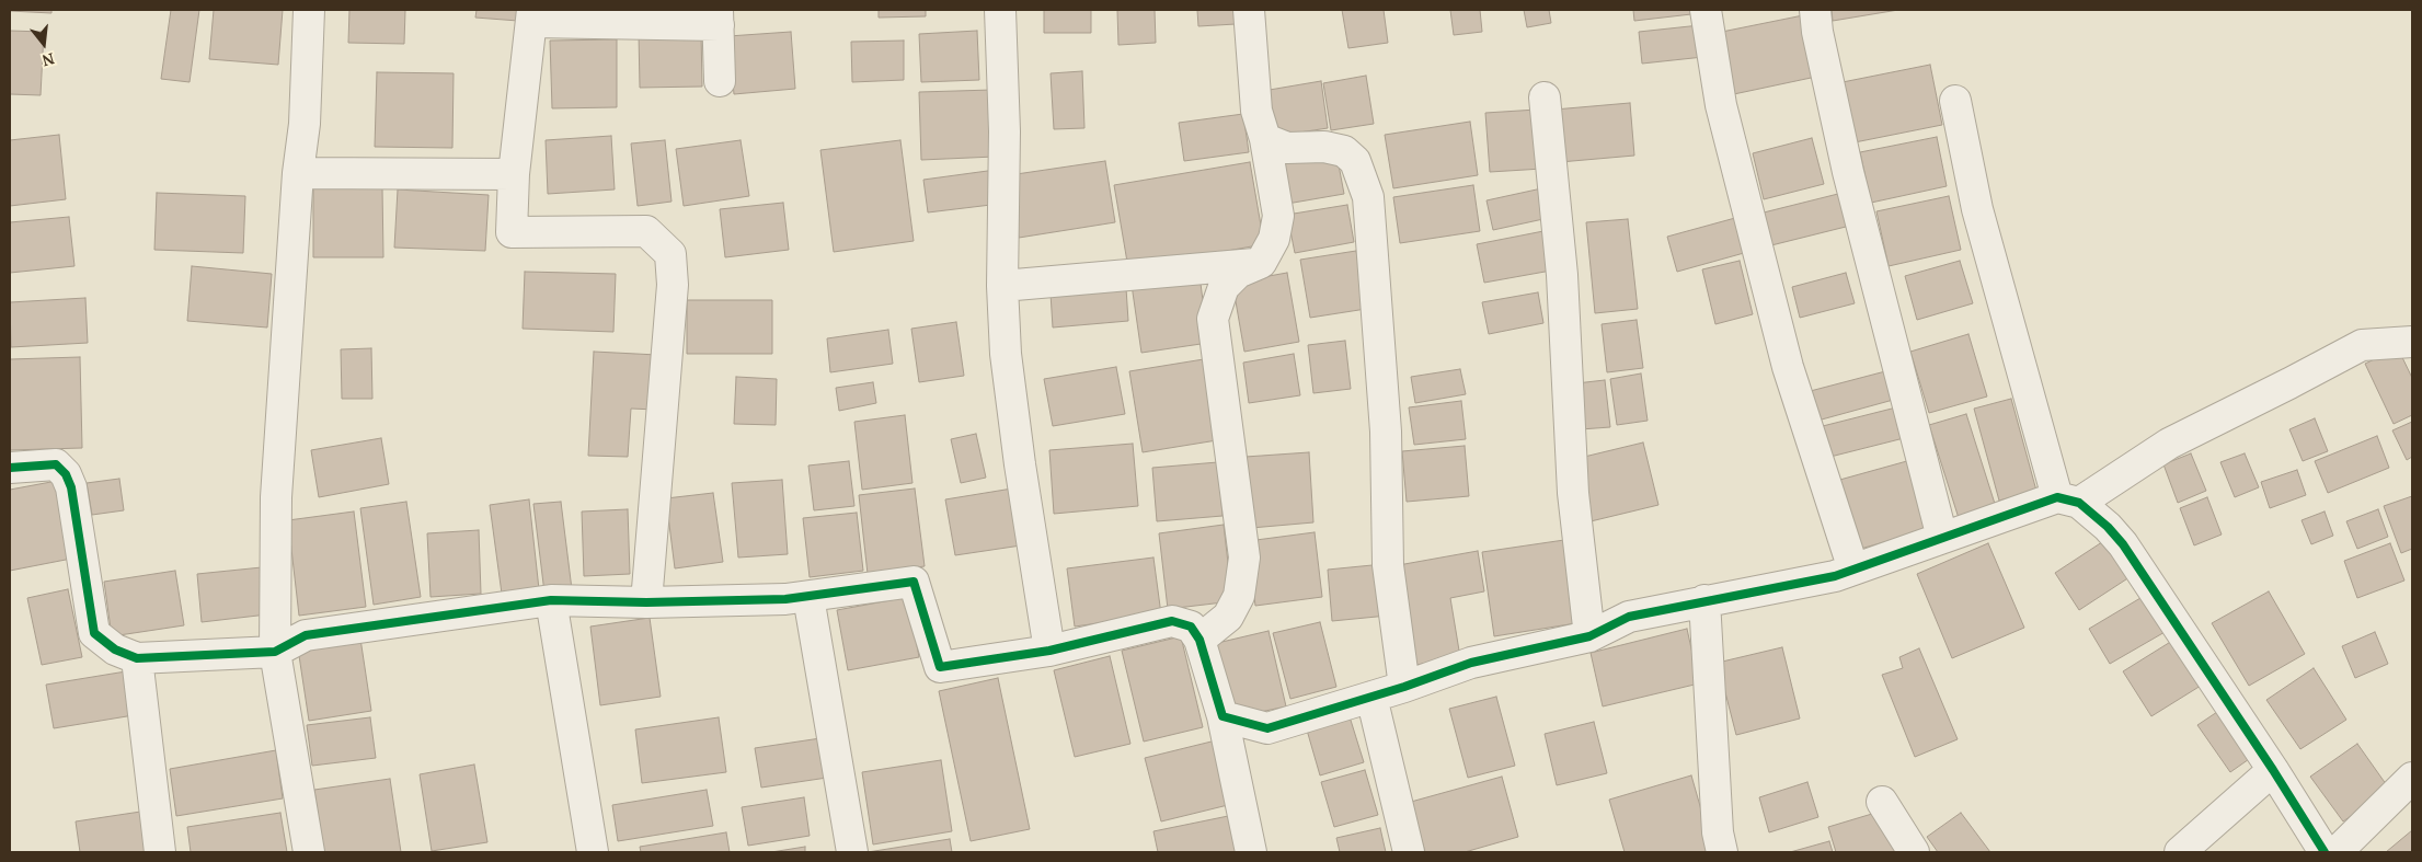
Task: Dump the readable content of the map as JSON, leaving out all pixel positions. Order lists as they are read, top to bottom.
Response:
{
  "north": "bottom"
}
